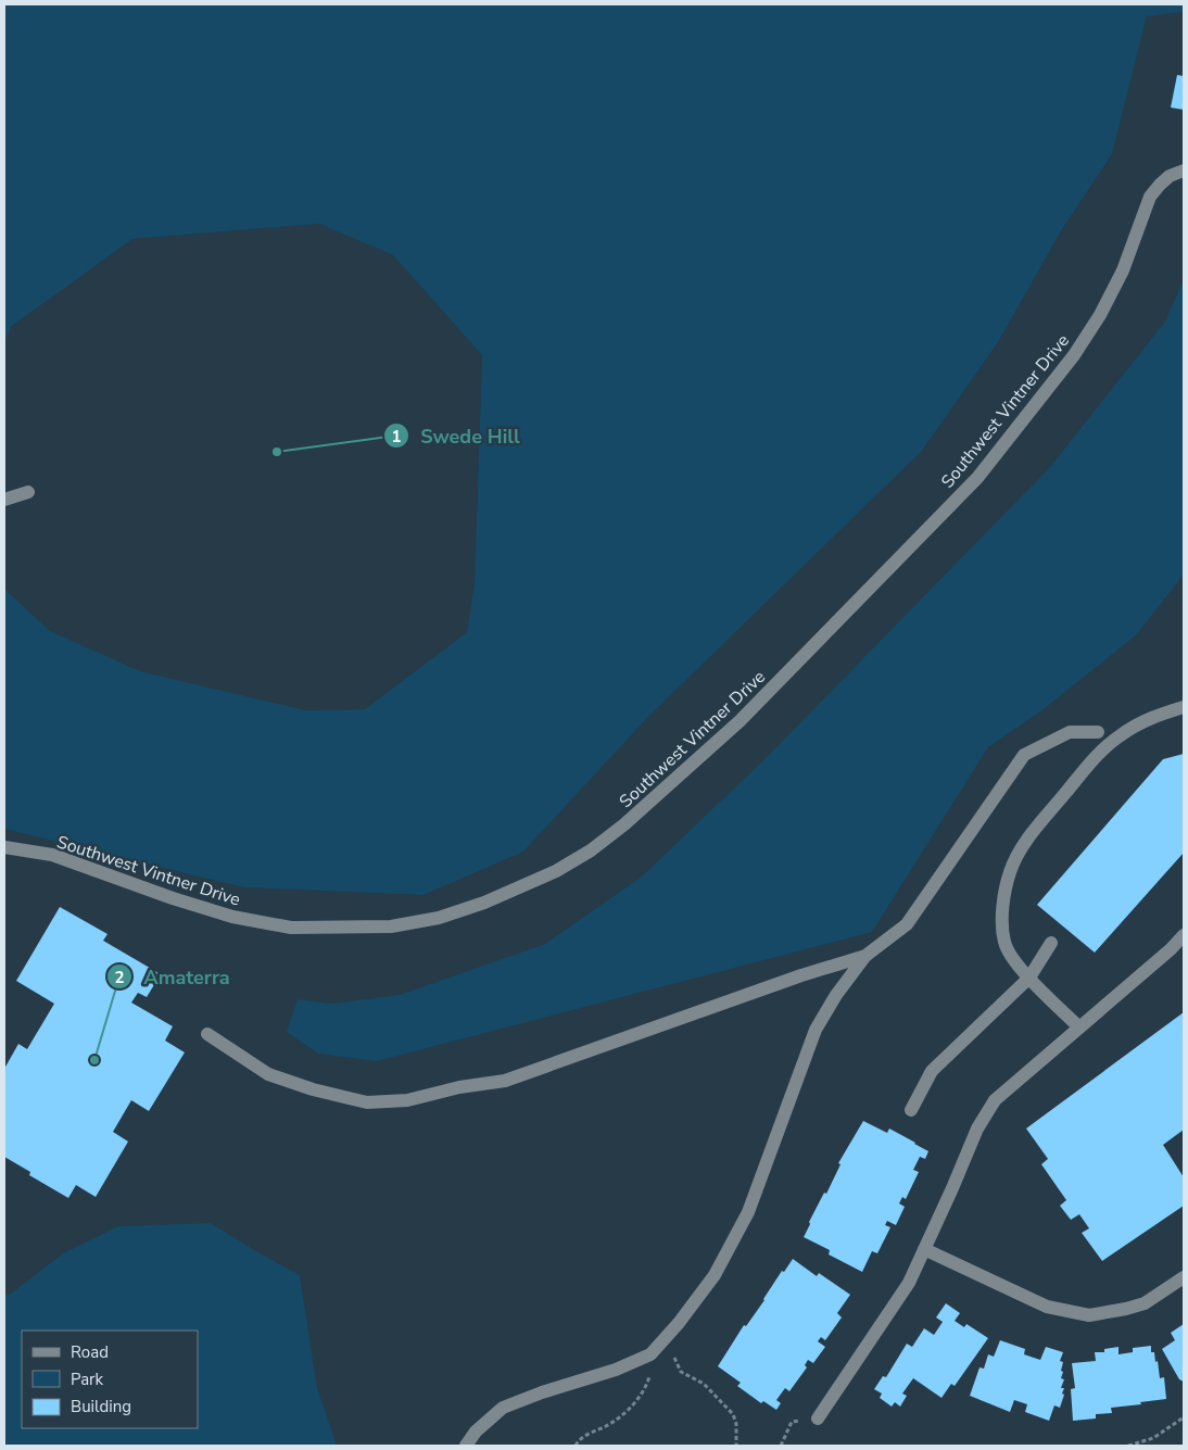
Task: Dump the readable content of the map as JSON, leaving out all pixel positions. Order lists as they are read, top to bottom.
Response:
{
  "streets": {
    "street": ["Southwest Vintner Drive"]
  },
  "places": ["Swede Hill", "Amaterra"],
  "legend": ["Road", "Park", "Building"]
}
